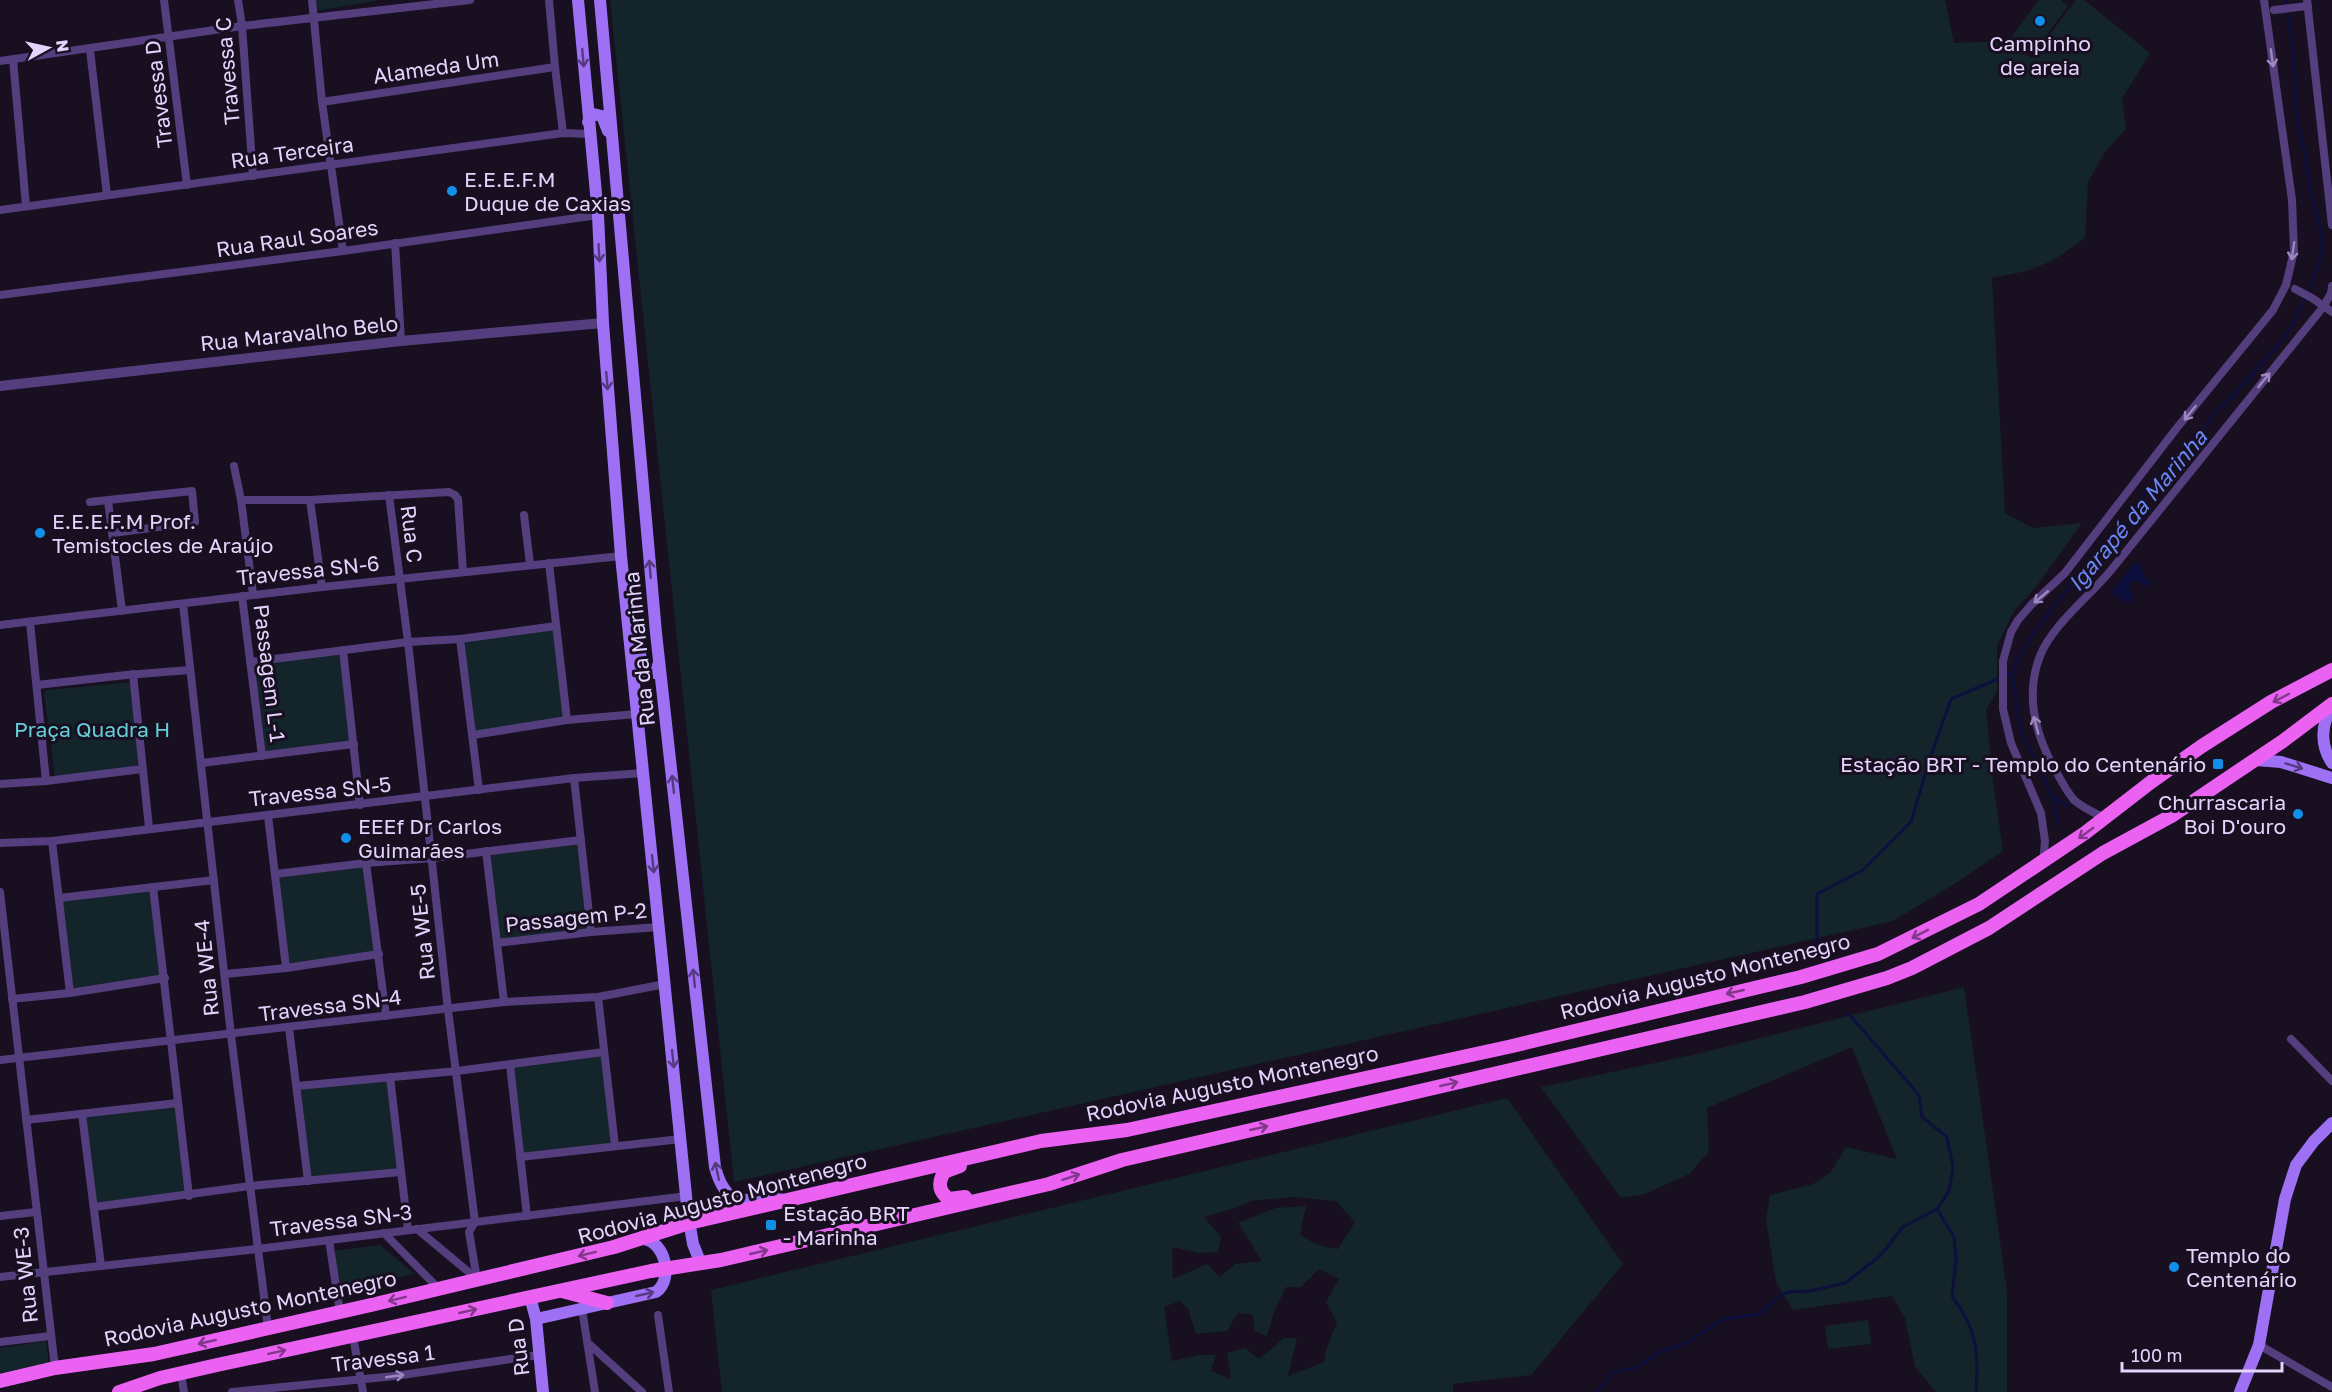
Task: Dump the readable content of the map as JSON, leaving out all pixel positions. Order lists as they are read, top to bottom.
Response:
{
  "streets": {
    "main road": ["Rua da Marinha", "Rodovia Augusto Montenegro", "Rua D"],
    "street": [
      "Alameda Um",
      "Travessa C",
      "Travessa D",
      "Rua Terceira",
      "Rua Raul Soares",
      "Rua Maravalho Belo",
      "Rua C",
      "Travessa SN-6",
      "Passagem L-1",
      "Travessa SN-5",
      "Passagem P-2",
      "Rua WE-5",
      "Rua WE-4",
      "Travessa SN-4",
      "Travessa SN-3",
      "Rua WE-3",
      "Travessa 1"
    ]
  },
  "crossings": [
    ["Travessa C", "Rua Terceira"],
    ["Travessa D", "Rua Terceira"],
    ["Rua Terceira", "Rua da Marinha"],
    ["Rua Raul Soares", "Rua da Marinha"],
    ["Rua Maravalho Belo", "Rua da Marinha"],
    ["Rua C", "Travessa SN-6"],
    ["Rua C", "Rua WE-5"],
    ["Travessa SN-6", "Rua da Marinha"],
    ["Travessa SN-6", "Passagem L-1"],
    ["Travessa SN-6", "Rua WE-5"],
    ["Travessa SN-6", "Rua WE-4"],
    ["Rua da Marinha", "Travessa SN-5"],
    ["Rua da Marinha", "Passagem P-2"],
    ["Rua da Marinha", "Rodovia Augusto Montenegro"],
    ["Rua da Marinha", "Travessa SN-4"],
    ["Rua da Marinha", "Travessa SN-3"],
    ["Travessa SN-5", "Rua WE-5"],
    ["Travessa SN-5", "Rua WE-4"],
    ["Rua WE-5", "Rodovia Augusto Montenegro"],
    ["Rua WE-5", "Travessa SN-4"],
    ["Rua WE-5", "Travessa SN-3"],
    ["Rua WE-4", "Rodovia Augusto Montenegro"],
    ["Rua WE-4", "Travessa SN-4"],
    ["Rua WE-4", "Travessa SN-3"],
    ["Rodovia Augusto Montenegro", "Rua WE-3"],
    ["Travessa SN-4", "Rua WE-3"],
    ["Travessa SN-3", "Rua WE-3"],
    ["Rua D", "Travessa 1"]
  ],
  "one_way": ["Travessa 1"],
  "water": ["Igarapé da Marinha"],
  "parks": ["Praça Quadra H"],
  "places": {
    "other": [
      "Campinho de areia",
      "E.E.E.F.M Duque de Caxias",
      "E.E.E.F.M Prof. Temistocles de Araújo",
      "Churrascaria Boi D'ouro",
      "EEEf Dr Carlos Guimarães",
      "Templo do Centenário"
    ],
    "transit": ["Estação BRT - Templo do Centenário", "Estação BRT - Marinha"]
  },
  "scale_bar": "100 m",
  "north": "right"
}
